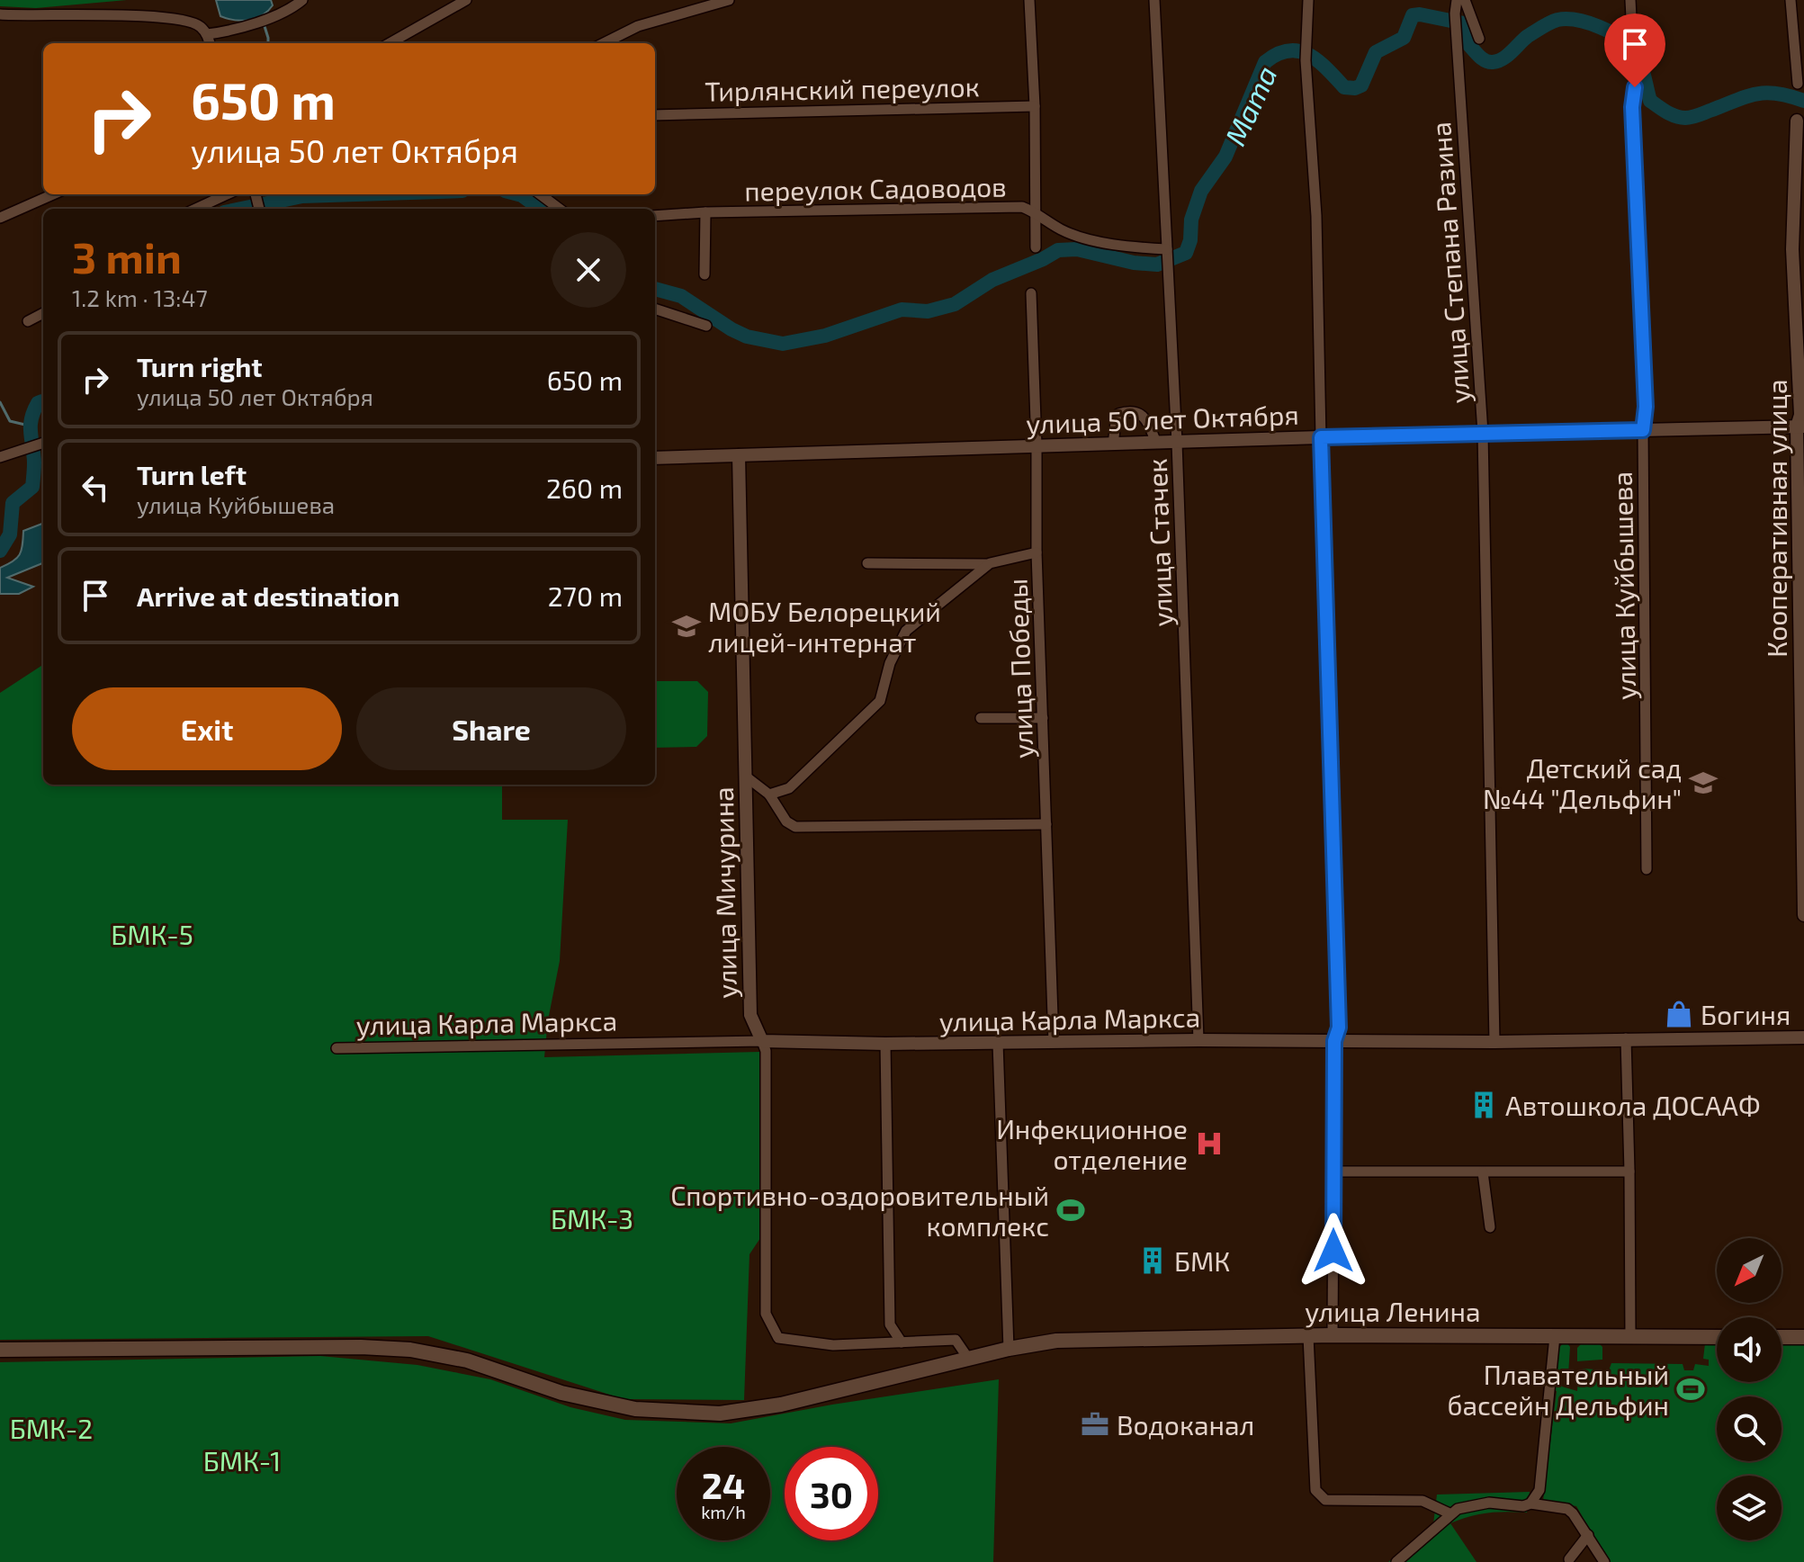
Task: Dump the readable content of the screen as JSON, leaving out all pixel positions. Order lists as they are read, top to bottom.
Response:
{
  "streets": {
    "main road": ["улица Ленина"],
    "street": [
      "Тирлянский переулок",
      "переулок Садоводов",
      "улица Степана Разина",
      "улица 50 лет Октября",
      "Кооперативная улица",
      "улица Стачек",
      "улица Куйбышева",
      "улица Победы",
      "улица Мичурина",
      "улица Карла Маркса"
    ]
  },
  "crossings": [
    ["переулок Садоводов", "улица Стачек"],
    ["улица Степана Разина", "улица 50 лет Октября"],
    ["улица Степана Разина", "улица Карла Маркса"],
    ["улица 50 лет Октября", "Кооперативная улица"],
    ["улица 50 лет Октября", "улица Стачек"],
    ["улица 50 лет Октября", "улица Куйбышева"],
    ["улица 50 лет Октября", "улица Победы"],
    ["улица 50 лет Октября", "улица Мичурина"],
    ["улица Стачек", "улица Карла Маркса"],
    ["улица Победы", "улица Карла Маркса"],
    ["улица Мичурина", "улица Карла Маркса"],
    ["улица Мичурина", "улица Ленина"]
  ],
  "water": ["Мата"],
  "parks": [
    "БМК-5",
    "БМК-3",
    "БМК-2",
    "БМК-1"
  ],
  "places": {
    "school or university": ["МОБУ Белорецкий лицей-интернат", "Детский сад №44 \"Дельфин\""],
    "shop": ["Богиня"],
    "building": ["Автошкола ДОСААФ", "БМК"],
    "hospital": ["Инфекционное отделение"],
    "sports": ["Спортивно-оздоровительный комплекс", "Плавательный бассейн Дельфин"],
    "office": ["Водоканал"]
  },
  "north": "bottom left",
  "page": {
    "turn": ["650 m", "улица 50 лет Октября"],
    "heading": ["3 min", "1.2 km · 13:47"],
    "list": [
      {
        "name": "Turn right",
        "note": "улица 50 лет Октября",
        "value": "650 m"
      },
      {
        "name": "Turn left",
        "note": "улица Куйбышева",
        "value": "260 m"
      },
      {
        "name": "Arrive at destination",
        "value": "270 m"
      }
    ],
    "buttons": ["Exit", "Share"],
    "speed": "24 km/h",
    "limit": "30"
  }
}
